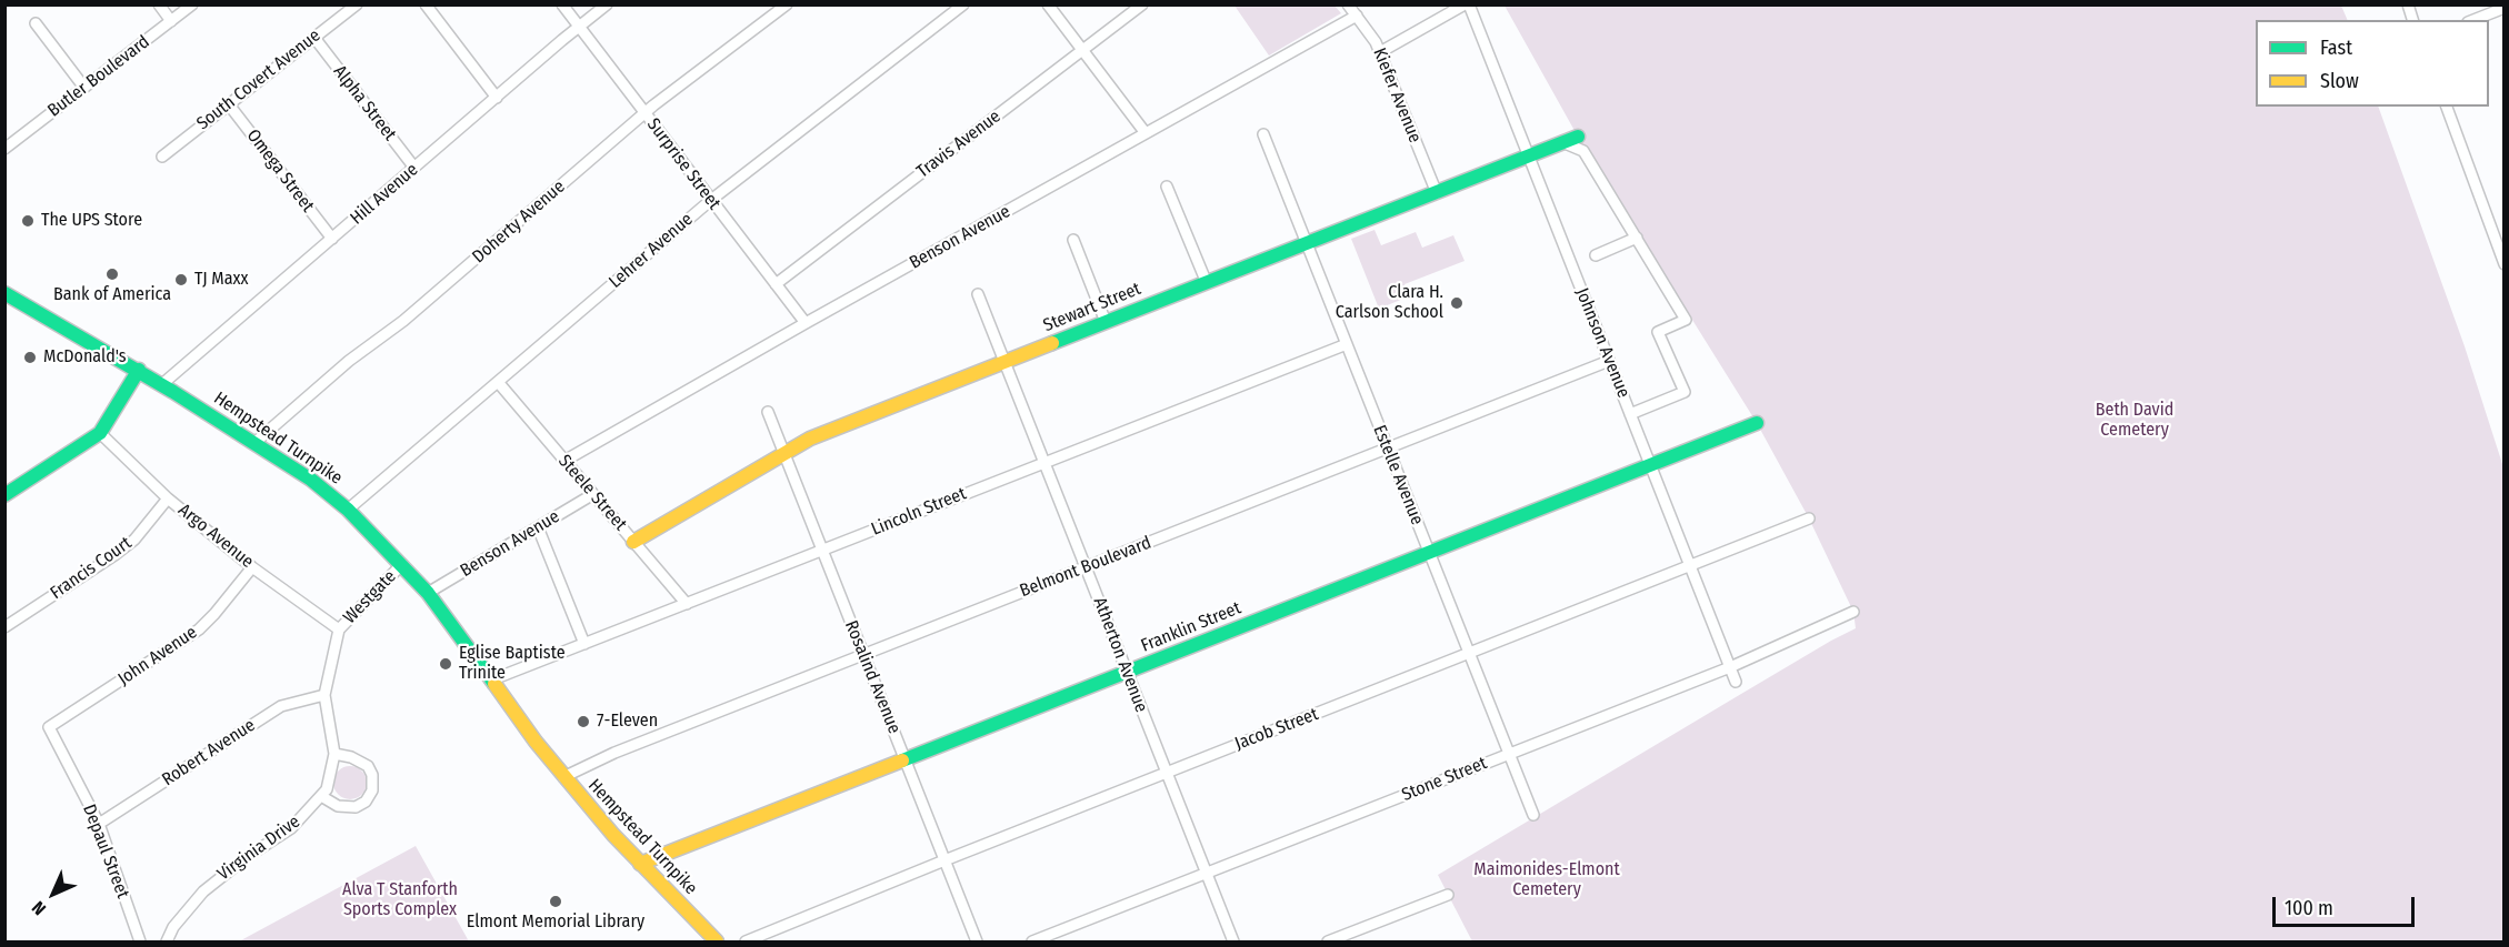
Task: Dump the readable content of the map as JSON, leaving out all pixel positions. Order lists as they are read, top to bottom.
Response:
{
  "streets": {
    "street": [
      "Butler Boulevard",
      "South Covert Avenue",
      "Kiefer Avenue",
      "Alpha Street",
      "Travis Avenue",
      "Surprise Street",
      "Omega Street",
      "Hill Avenue",
      "Doherty Avenue",
      "Benson Avenue",
      "Lehrer Avenue",
      "Stewart Street",
      "Johnson Avenue",
      "Hempstead Turnpike",
      "Estelle Avenue",
      "Steele Street",
      "Lincoln Street",
      "Argo Avenue",
      "Belmont Boulevard",
      "Francis Court",
      "Westgate",
      "Franklin Street",
      "Atherton Avenue",
      "John Avenue",
      "Rosalind Avenue",
      "Jacob Street",
      "Robert Avenue",
      "Stone Street",
      "Virginia Drive",
      "Depaul Street"
    ]
  },
  "crossings": [
    ["South Covert Avenue", "Alpha Street"],
    ["South Covert Avenue", "Omega Street"],
    ["Kiefer Avenue", "Benson Avenue"],
    ["Kiefer Avenue", "Stewart Street"],
    ["Alpha Street", "Hill Avenue"],
    ["Travis Avenue", "Surprise Street"],
    ["Surprise Street", "Hill Avenue"],
    ["Surprise Street", "Doherty Avenue"],
    ["Surprise Street", "Benson Avenue"],
    ["Surprise Street", "Lehrer Avenue"],
    ["Omega Street", "Hill Avenue"],
    ["Hill Avenue", "Hempstead Turnpike"],
    ["Doherty Avenue", "Hempstead Turnpike"],
    ["Benson Avenue", "Hempstead Turnpike"],
    ["Benson Avenue", "Steele Street"],
    ["Lehrer Avenue", "Hempstead Turnpike"],
    ["Lehrer Avenue", "Steele Street"],
    ["Stewart Street", "Johnson Avenue"],
    ["Stewart Street", "Estelle Avenue"],
    ["Stewart Street", "Steele Street"],
    ["Stewart Street", "Atherton Avenue"],
    ["Stewart Street", "Rosalind Avenue"],
    ["Johnson Avenue", "Belmont Boulevard"],
    ["Johnson Avenue", "Franklin Street"],
    ["Johnson Avenue", "Jacob Street"],
    ["Johnson Avenue", "Stone Street"],
    ["Hempstead Turnpike", "Lincoln Street"],
    ["Hempstead Turnpike", "Belmont Boulevard"],
    ["Hempstead Turnpike", "Westgate"],
    ["Hempstead Turnpike", "Franklin Street"],
    ["Estelle Avenue", "Lincoln Street"],
    ["Estelle Avenue", "Belmont Boulevard"],
    ["Estelle Avenue", "Franklin Street"],
    ["Estelle Avenue", "Jacob Street"],
    ["Estelle Avenue", "Stone Street"],
    ["Steele Street", "Lincoln Street"],
    ["Lincoln Street", "Atherton Avenue"],
    ["Lincoln Street", "Rosalind Avenue"],
    ["Argo Avenue", "Francis Court"],
    ["Argo Avenue", "Westgate"],
    ["Argo Avenue", "John Avenue"],
    ["Argo Avenue", "Virginia Drive"],
    ["Belmont Boulevard", "Atherton Avenue"],
    ["Belmont Boulevard", "Rosalind Avenue"],
    ["Westgate", "Virginia Drive"],
    ["Franklin Street", "Atherton Avenue"],
    ["Franklin Street", "Rosalind Avenue"],
    ["Atherton Avenue", "Jacob Street"],
    ["Atherton Avenue", "Stone Street"],
    ["John Avenue", "Depaul Street"],
    ["Rosalind Avenue", "Jacob Street"],
    ["Robert Avenue", "Virginia Drive"],
    ["Robert Avenue", "Depaul Street"]
  ],
  "parks": ["Beth David Cemetery", "Maimonides-Elmont Cemetery", "Alva T Stanforth Sports Complex"],
  "places": [
    "The UPS Store",
    "Bank of America",
    "TJ Maxx",
    "Clara H. Carlson School",
    "McDonald's",
    "Eglise Baptiste Trinite",
    "7-Eleven",
    "Elmont Memorial Library"
  ],
  "legend": ["Fast", "Slow"],
  "scale_bar": "100 m",
  "north": "bottom left"
}
